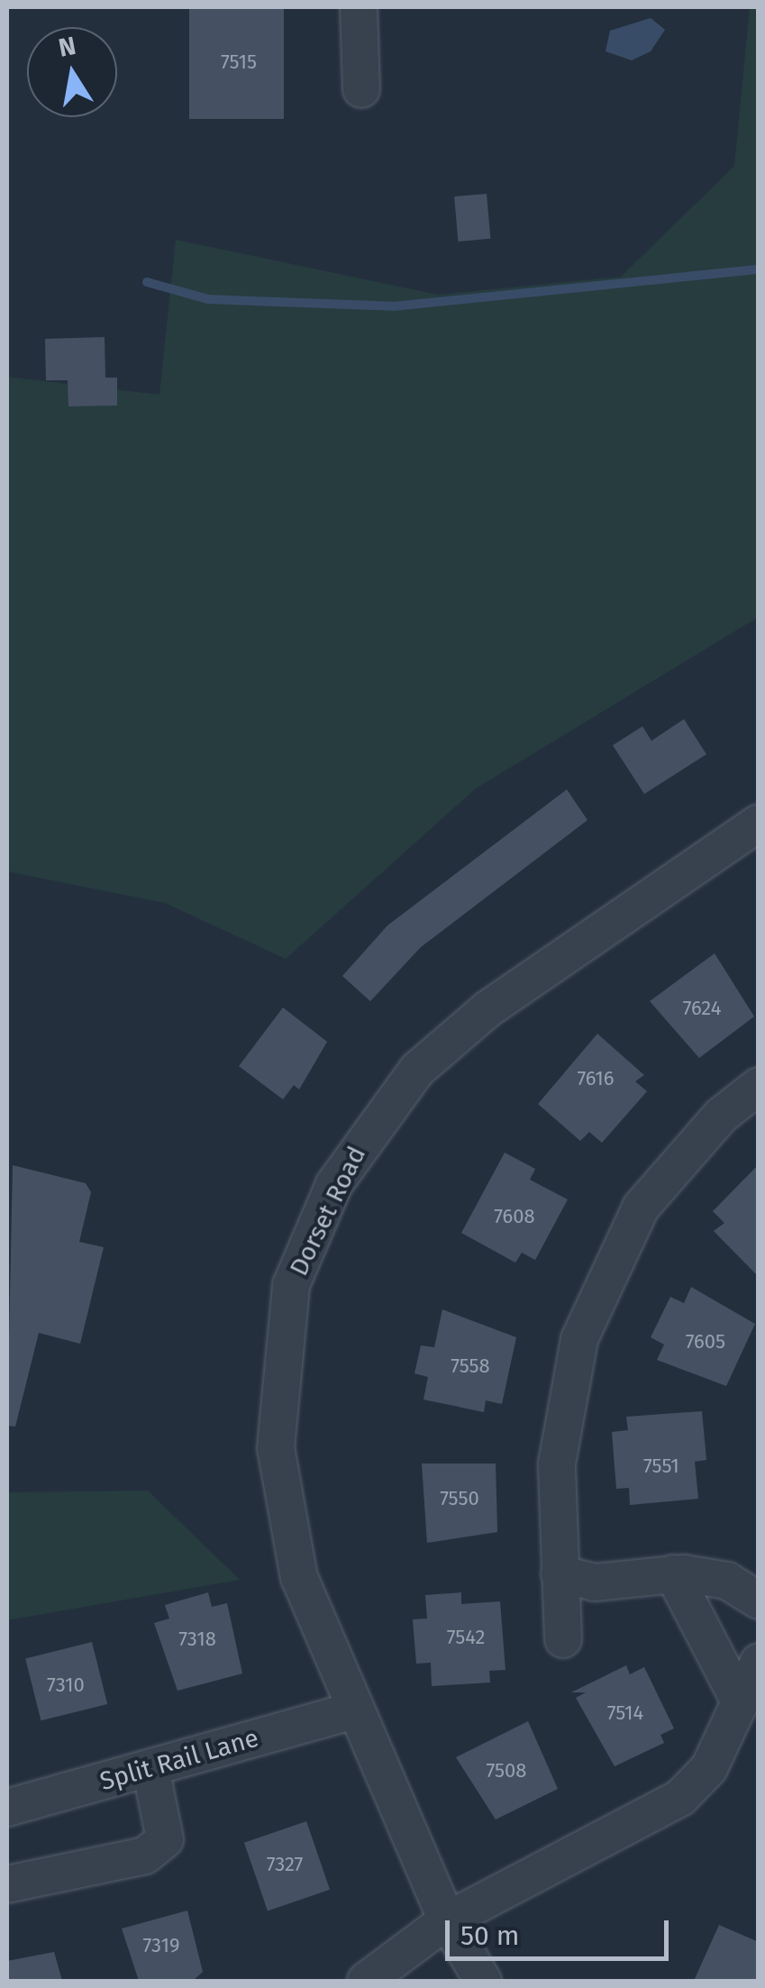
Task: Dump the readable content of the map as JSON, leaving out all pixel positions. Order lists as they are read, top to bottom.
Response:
{
  "streets": {
    "street": ["Dorset Road", "Split Rail Lane"]
  },
  "crossings": [
    ["Dorset Road", "Split Rail Lane"]
  ],
  "house_numbers": [
    "7515",
    "7624",
    "7616",
    "7608",
    "7605",
    "7558",
    "7551",
    "7550",
    "7542",
    "7318",
    "7310",
    "7514",
    "7508",
    "7327",
    "7319"
  ],
  "scale_bar": "50 m",
  "north": "top"
}
